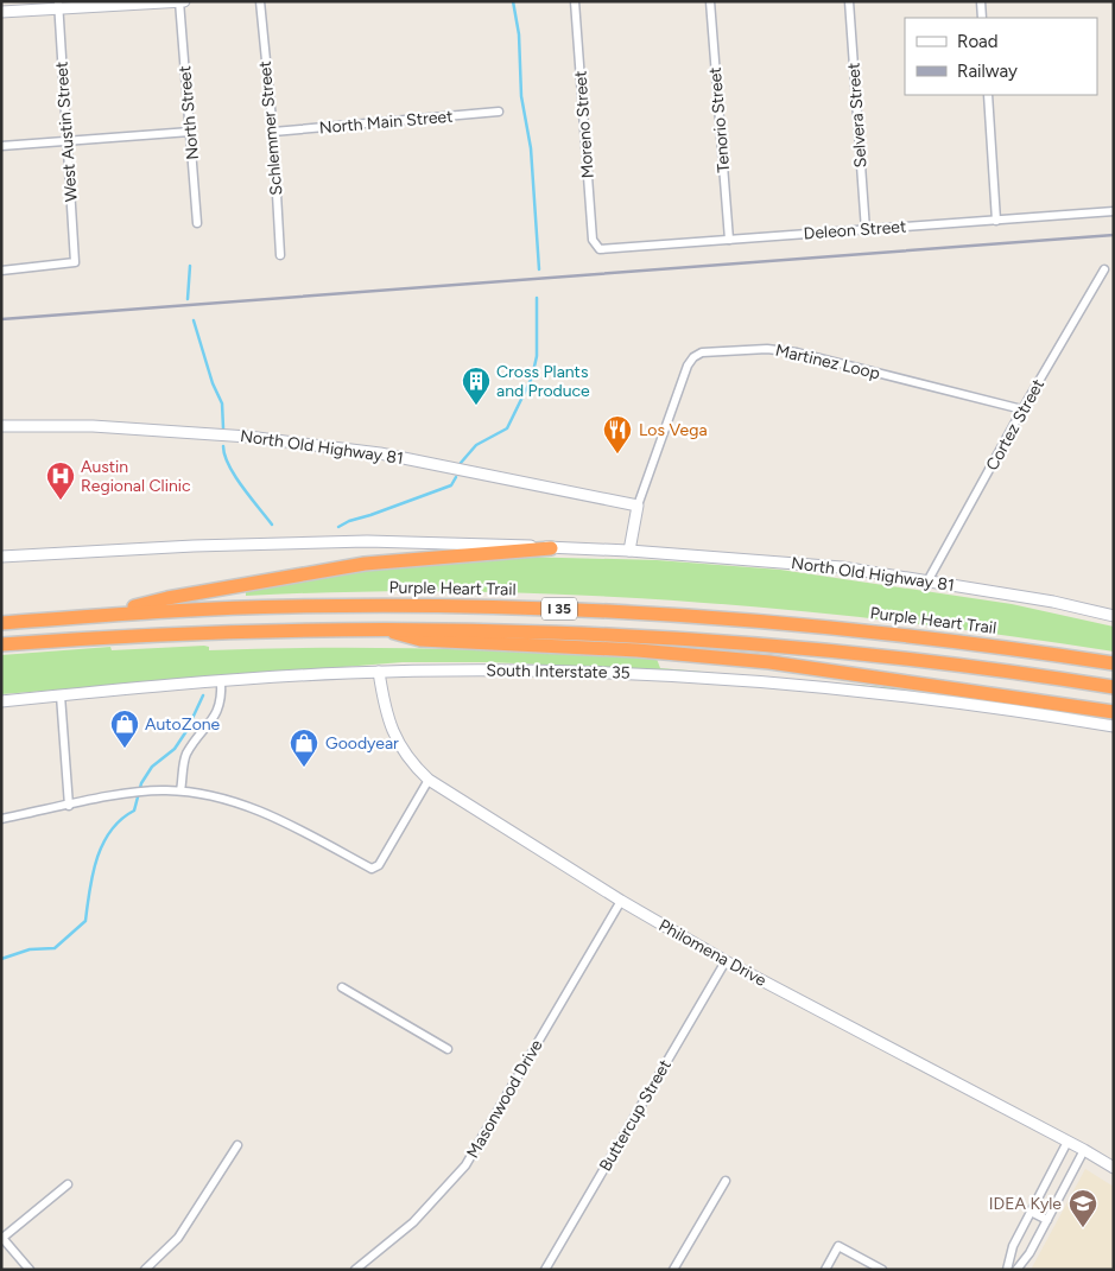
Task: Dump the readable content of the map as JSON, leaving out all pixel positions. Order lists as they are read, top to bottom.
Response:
{
  "streets": {
    "highway": ["Purple Heart Trail", "I 35"],
    "main road": [
      "Martinez Loop",
      "North Old Highway 81",
      "South Interstate 35",
      "Philomena Drive"
    ],
    "street": [
      "North Street",
      "Selvera Street",
      "Tenorio Street",
      "North Main Street",
      "Moreno Street",
      "Schlemmer Street",
      "West Austin Street",
      "Deleon Street",
      "Cortez Street",
      "Masonwood Drive",
      "Buttercup Street"
    ]
  },
  "crossings": [
    ["Selvera Street", "Deleon Street"],
    ["Tenorio Street", "Deleon Street"],
    ["North Main Street", "Schlemmer Street"],
    ["Moreno Street", "Deleon Street"],
    ["Martinez Loop", "Cortez Street"],
    ["Martinez Loop", "North Old Highway 81"],
    ["Cortez Street", "North Old Highway 81"],
    ["South Interstate 35", "Philomena Drive"],
    ["Philomena Drive", "Masonwood Drive"],
    ["Philomena Drive", "Buttercup Street"]
  ],
  "places": {
    "building": ["Cross Plants and Produce"],
    "restaurant": ["Los Vega"],
    "hospital": ["Austin Regional Clinic"],
    "shop": ["AutoZone", "Goodyear"],
    "school or university": ["IDEA Kyle"]
  },
  "legend": ["Road", "Railway"]
}
